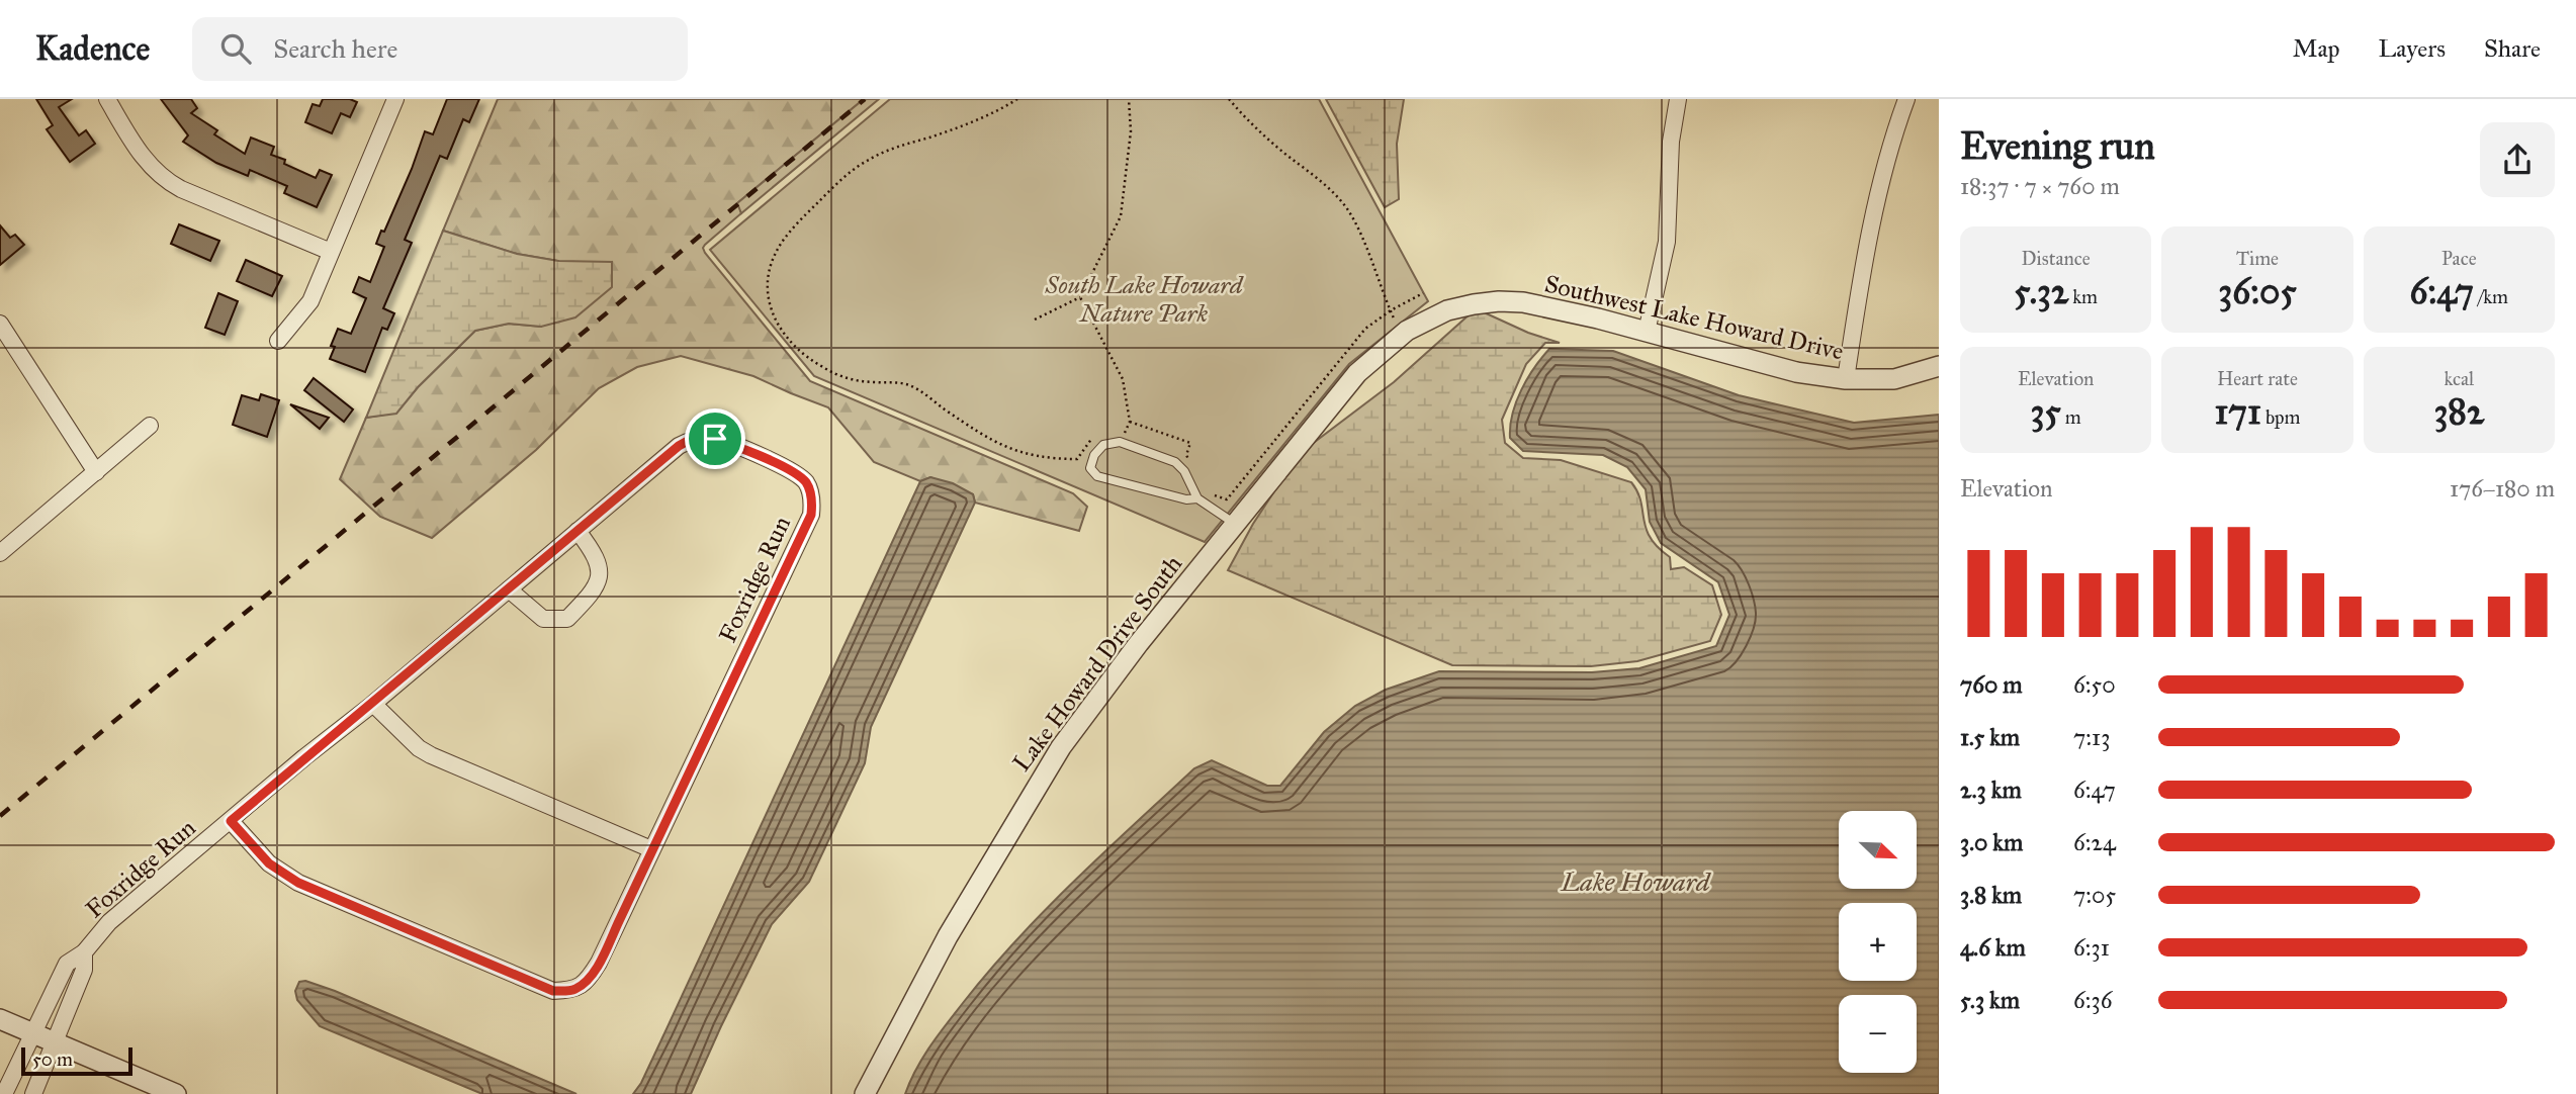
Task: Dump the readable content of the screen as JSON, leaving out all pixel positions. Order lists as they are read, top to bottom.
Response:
{
  "streets": {
    "street": ["Southwest Lake Howard Drive", "Foxridge Run", "Lake Howard Drive South"]
  },
  "crossings": [
    ["Southwest Lake Howard Drive", "Lake Howard Drive South"]
  ],
  "water": ["Lake Howard"],
  "parks": ["South Lake Howard Nature Park"],
  "scale_bar": "50 m",
  "north": "bottom right",
  "page": {
    "header": "Kadence",
    "search": "Search here",
    "nav": ["Map", "Layers", "Share"],
    "heading": ["Evening run", "18:37 · 7 × 760 m"],
    "stats": [
      ["Distance", "5.32 km"],
      ["Time", "36:05"],
      ["Pace", "6:47 /km"],
      ["Elevation", "35 m"],
      ["Heart rate", "171 bpm"],
      ["kcal", "382"]
    ],
    "chart": ["Elevation", "176–180 m"],
    "list": [
      {
        "name": "760 m",
        "note": "6:50"
      },
      {
        "name": "1.5 km",
        "note": "7:13"
      },
      {
        "name": "2.3 km",
        "note": "6:47"
      },
      {
        "name": "3.0 km",
        "note": "6:24"
      },
      {
        "name": "3.8 km",
        "note": "7:05"
      },
      {
        "name": "4.6 km",
        "note": "6:31"
      },
      {
        "name": "5.3 km",
        "note": "6:36"
      }
    ],
    "map_buttons": ["+", "−"],
    "scale": "50 m"
  }
}
